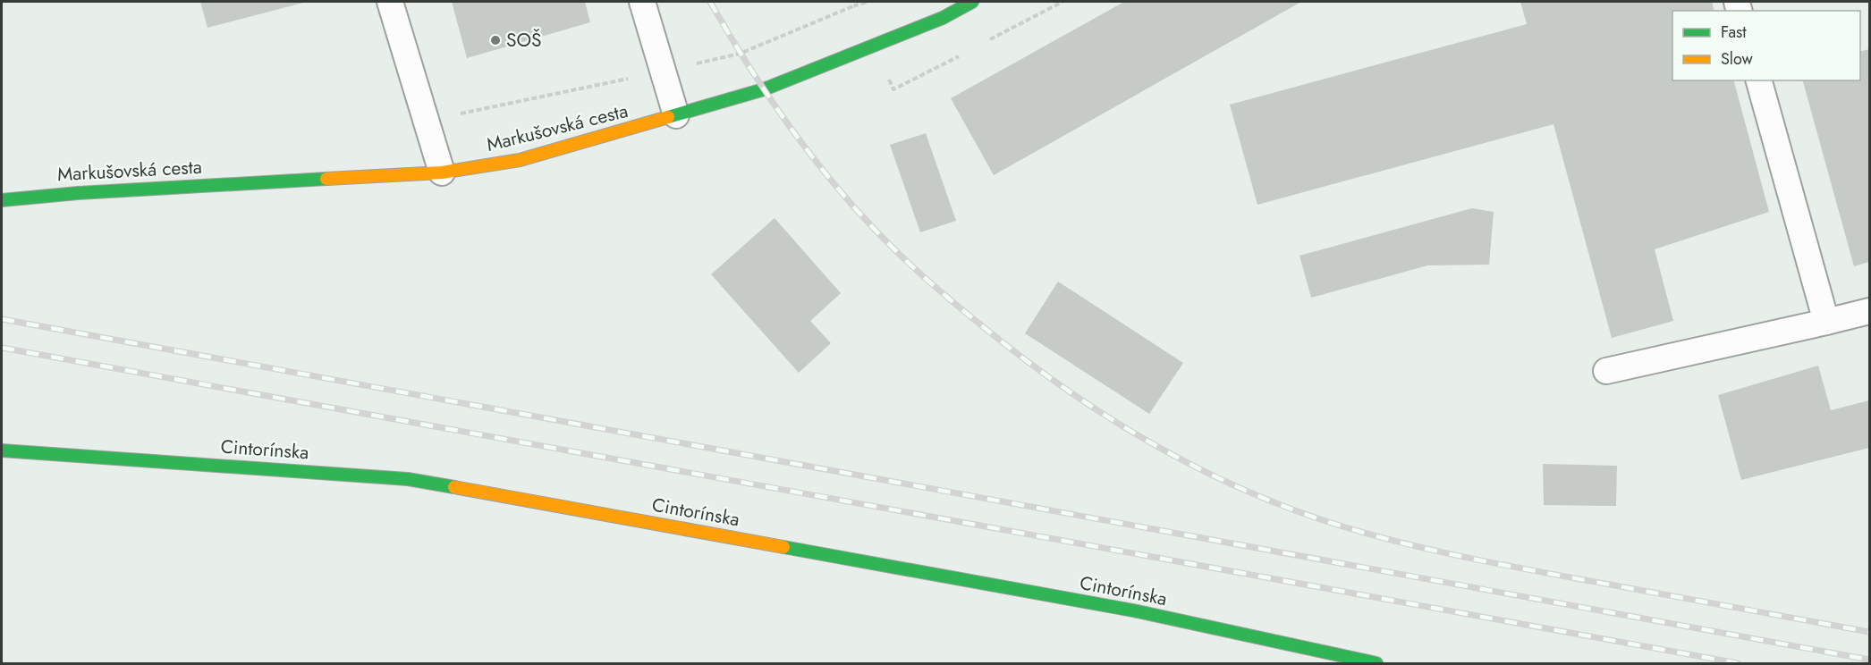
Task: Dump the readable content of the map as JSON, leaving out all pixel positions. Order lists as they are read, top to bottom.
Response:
{
  "streets": {
    "street": ["Markušovská cesta", "Cintorínska"]
  },
  "places": ["SOŠ"],
  "legend": ["Fast", "Slow"]
}
